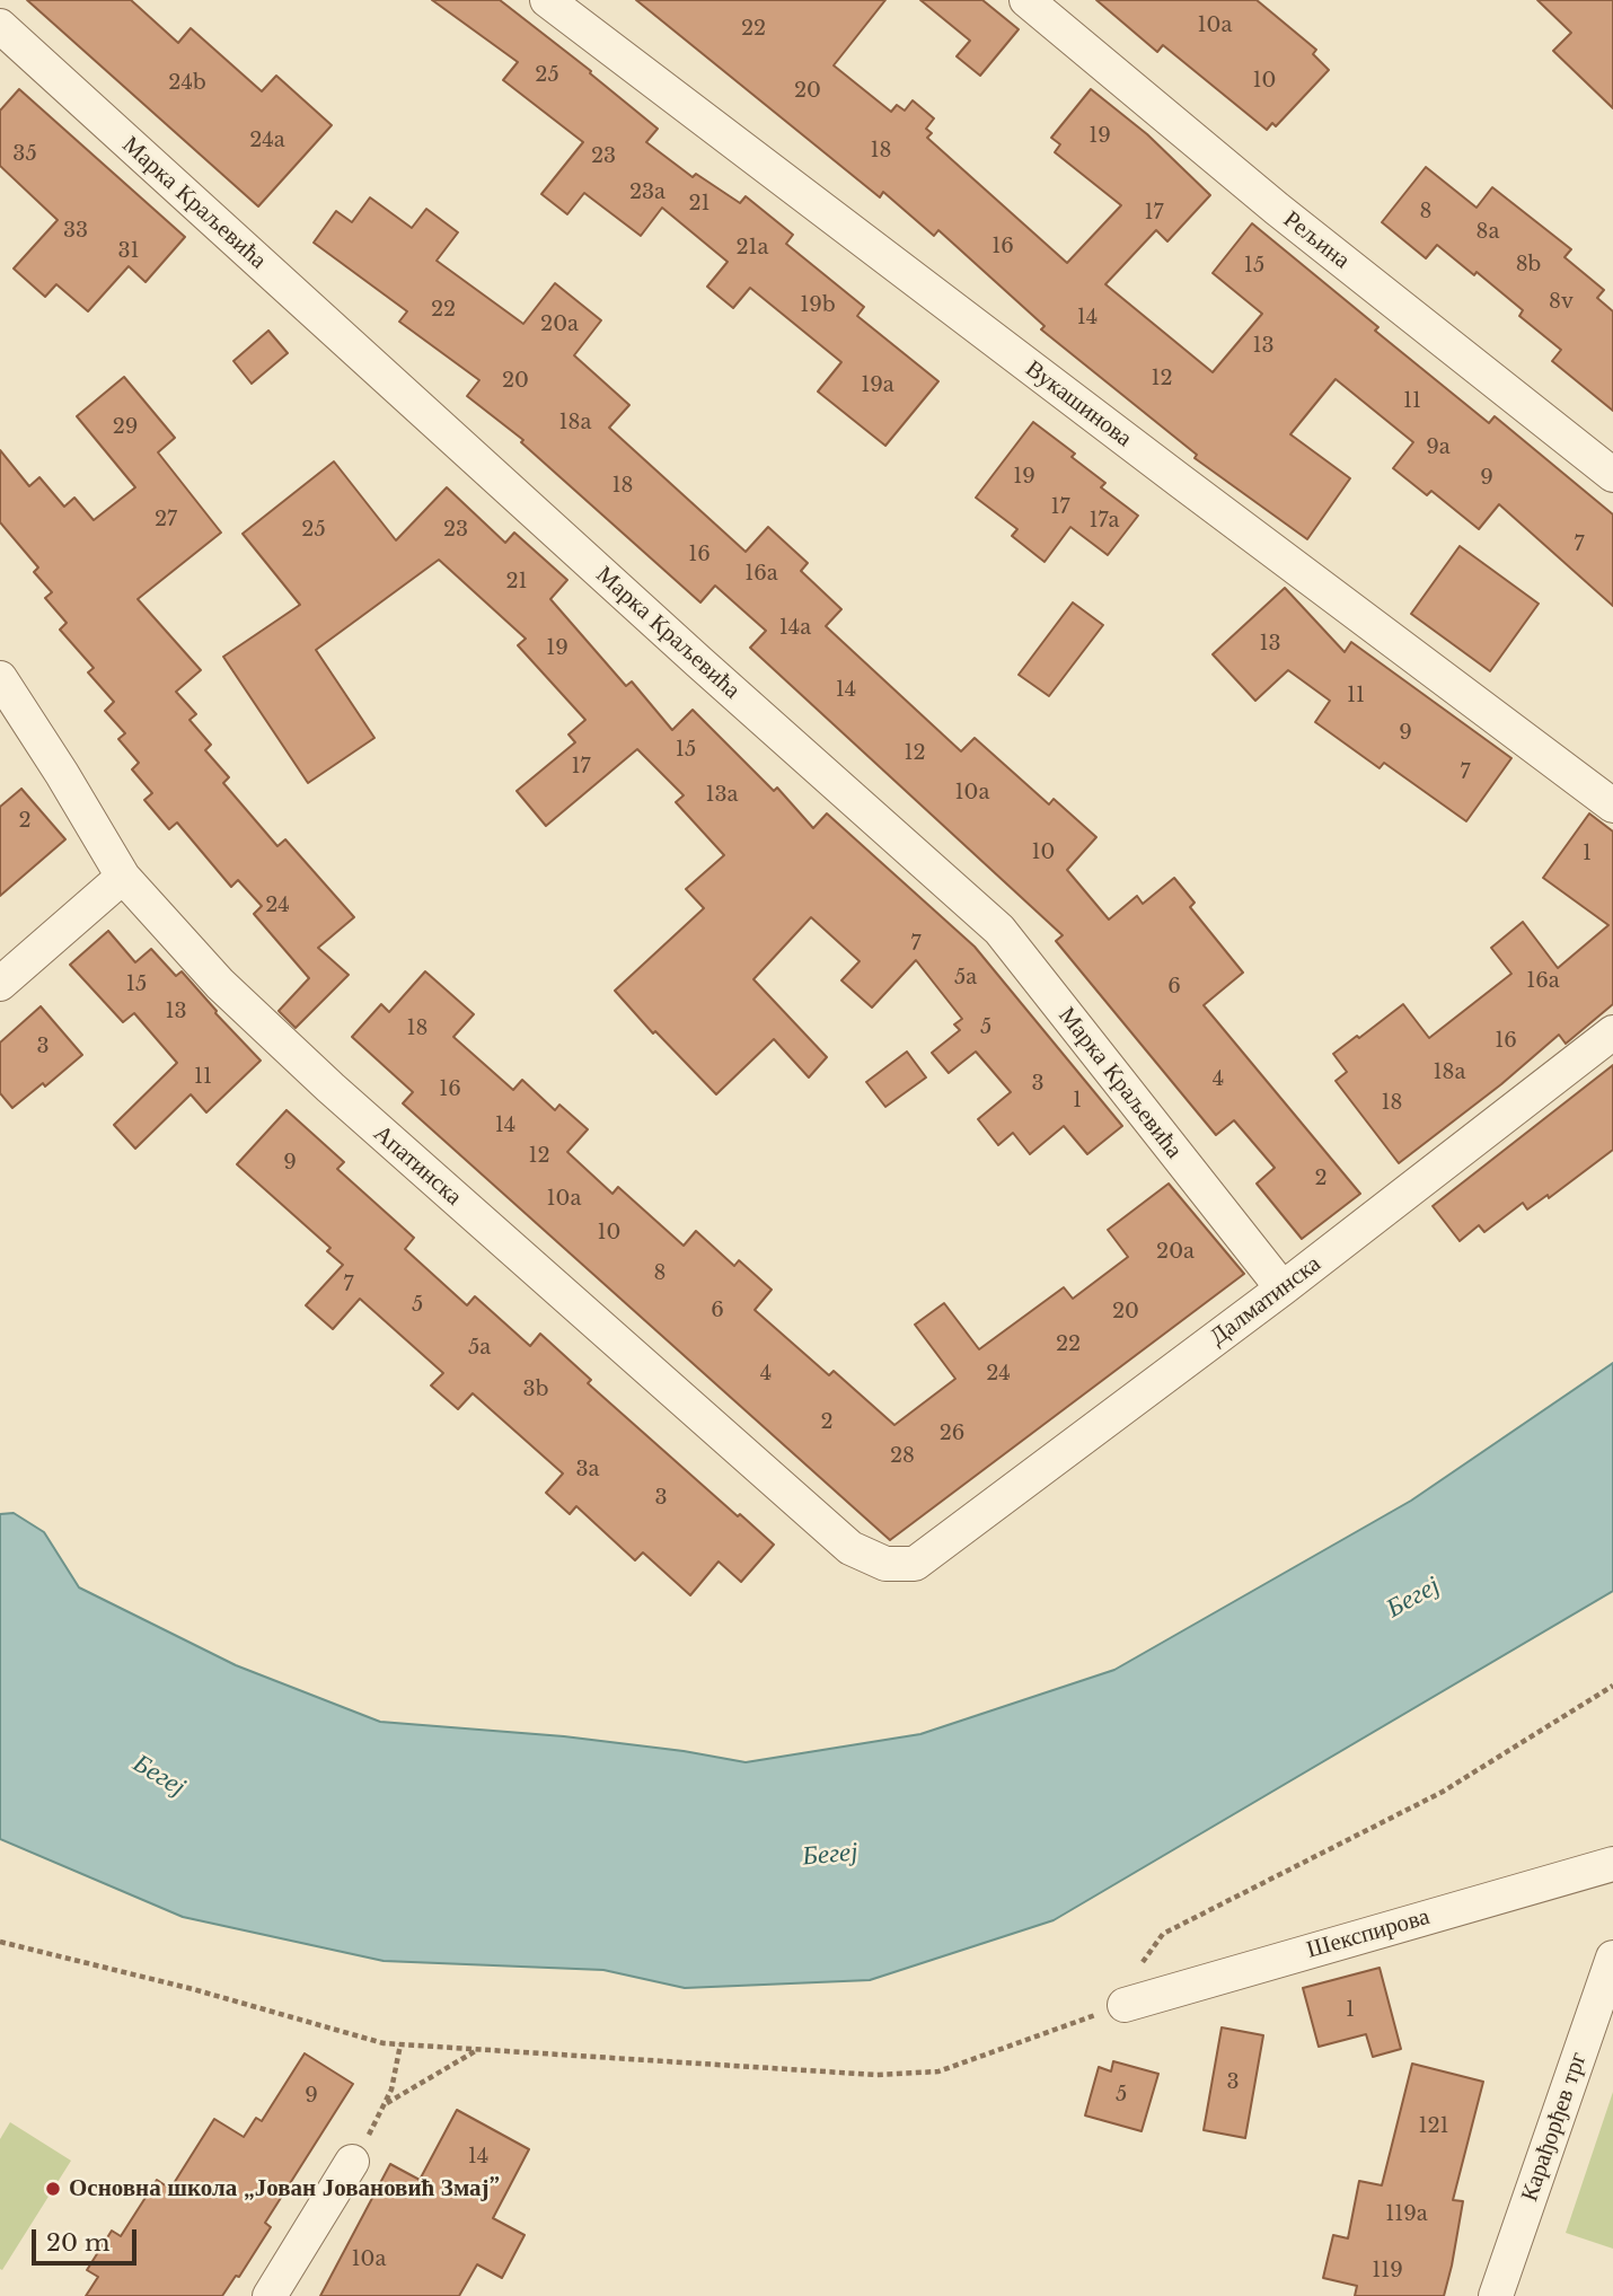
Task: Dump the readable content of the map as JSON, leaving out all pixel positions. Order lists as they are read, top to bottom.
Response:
{
  "streets": {
    "street": [
      "Марка Краљевића",
      "Рељина",
      "Вукашинова",
      "Апатинска",
      "Далматинска",
      "Шекспирова",
      "Карађорђев трг"
    ]
  },
  "crossings": [
    ["Марка Краљевића", "Далматинска"],
    ["Апатинска", "Далматинска"]
  ],
  "water": ["Бегеј"],
  "places": ["Основна школа „Јован Јовановић Змај”"],
  "house_numbers": [
    "10a",
    "22",
    "25",
    "10",
    "24b",
    "20",
    "19",
    "24a",
    "18",
    "35",
    "23",
    "23a",
    "21",
    "8",
    "17",
    "33",
    "8a",
    "16",
    "21a",
    "31",
    "8b",
    "15",
    "8v",
    "19b",
    "22",
    "14",
    "20a",
    "13",
    "12",
    "20",
    "19a",
    "11",
    "18a",
    "29",
    "9a",
    "19",
    "9",
    "18",
    "17",
    "27",
    "17a",
    "25",
    "23",
    "7",
    "16",
    "16a",
    "21",
    "14a",
    "13",
    "19",
    "14",
    "11",
    "9",
    "15",
    "12",
    "17",
    "7",
    "10a",
    "13a",
    "2",
    "10",
    "1",
    "24",
    "7",
    "5a",
    "16a",
    "15",
    "6",
    "13",
    "5",
    "18",
    "16",
    "3",
    "18a",
    "11",
    "4",
    "3",
    "16",
    "1",
    "18",
    "14",
    "12",
    "9",
    "2",
    "10a",
    "10",
    "20a",
    "8",
    "7",
    "5",
    "6",
    "20",
    "22",
    "5a",
    "4",
    "24",
    "3b",
    "2",
    "26",
    "28",
    "3a",
    "3",
    "1",
    "3",
    "5",
    "9",
    "121",
    "14",
    "119a",
    "10a",
    "119"
  ],
  "scale_bar": "20 m"
}
